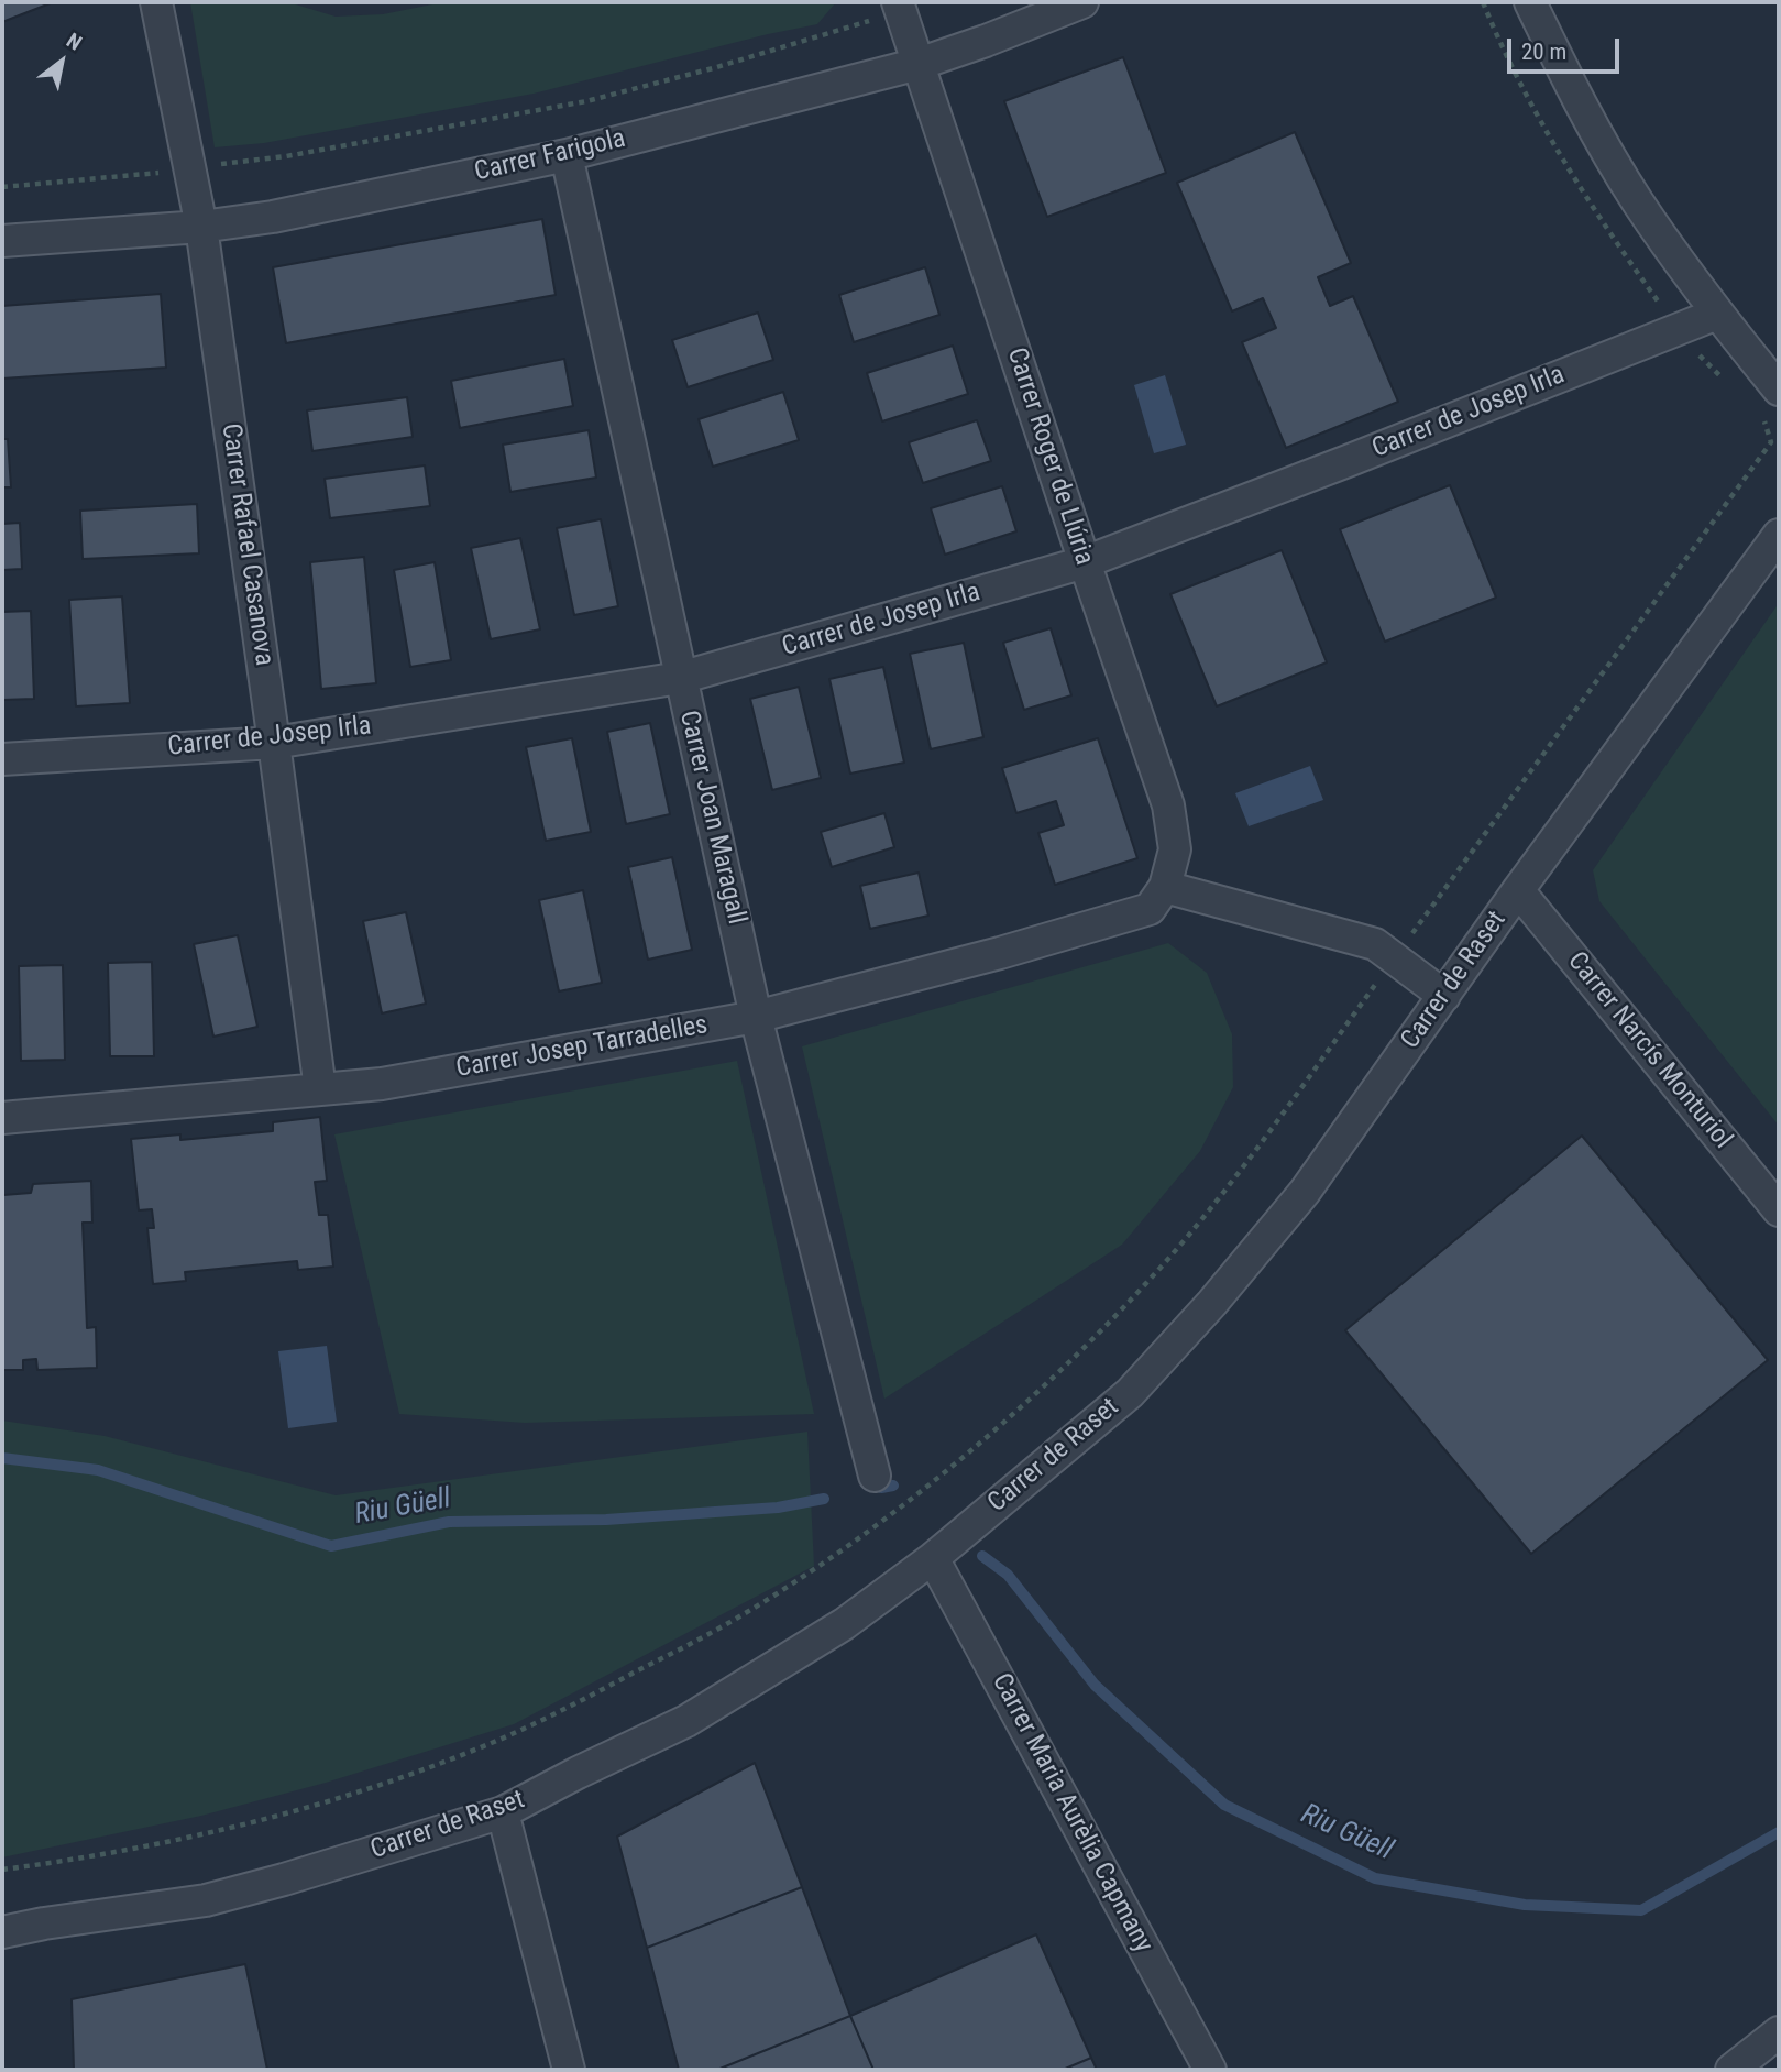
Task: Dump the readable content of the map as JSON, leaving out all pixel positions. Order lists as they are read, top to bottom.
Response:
{
  "streets": {
    "street": [
      "Carrer Farigola",
      "Carrer de Josep Irla",
      "Carrer Roger de Llúria",
      "Carrer Rafael Casanova",
      "Carrer Joan Maragall",
      "Carrer de Raset",
      "Carrer Josep Tarradelles",
      "Carrer Narcís Monturiol",
      "Carrer Maria Aurèlia Capmany"
    ]
  },
  "crossings": [
    ["Carrer Farigola", "Carrer Roger de Llúria"],
    ["Carrer Farigola", "Carrer Rafael Casanova"],
    ["Carrer Farigola", "Carrer Joan Maragall"],
    ["Carrer de Josep Irla", "Carrer Roger de Llúria"],
    ["Carrer de Josep Irla", "Carrer Rafael Casanova"],
    ["Carrer de Josep Irla", "Carrer Joan Maragall"],
    ["Carrer Roger de Llúria", "Carrer Josep Tarradelles"],
    ["Carrer Rafael Casanova", "Carrer Josep Tarradelles"],
    ["Carrer Joan Maragall", "Carrer Josep Tarradelles"],
    ["Carrer de Raset", "Carrer Narcís Monturiol"],
    ["Carrer de Raset", "Carrer Maria Aurèlia Capmany"]
  ],
  "water": ["Riu Güell"],
  "scale_bar": "20 m",
  "north": "top right"
}
